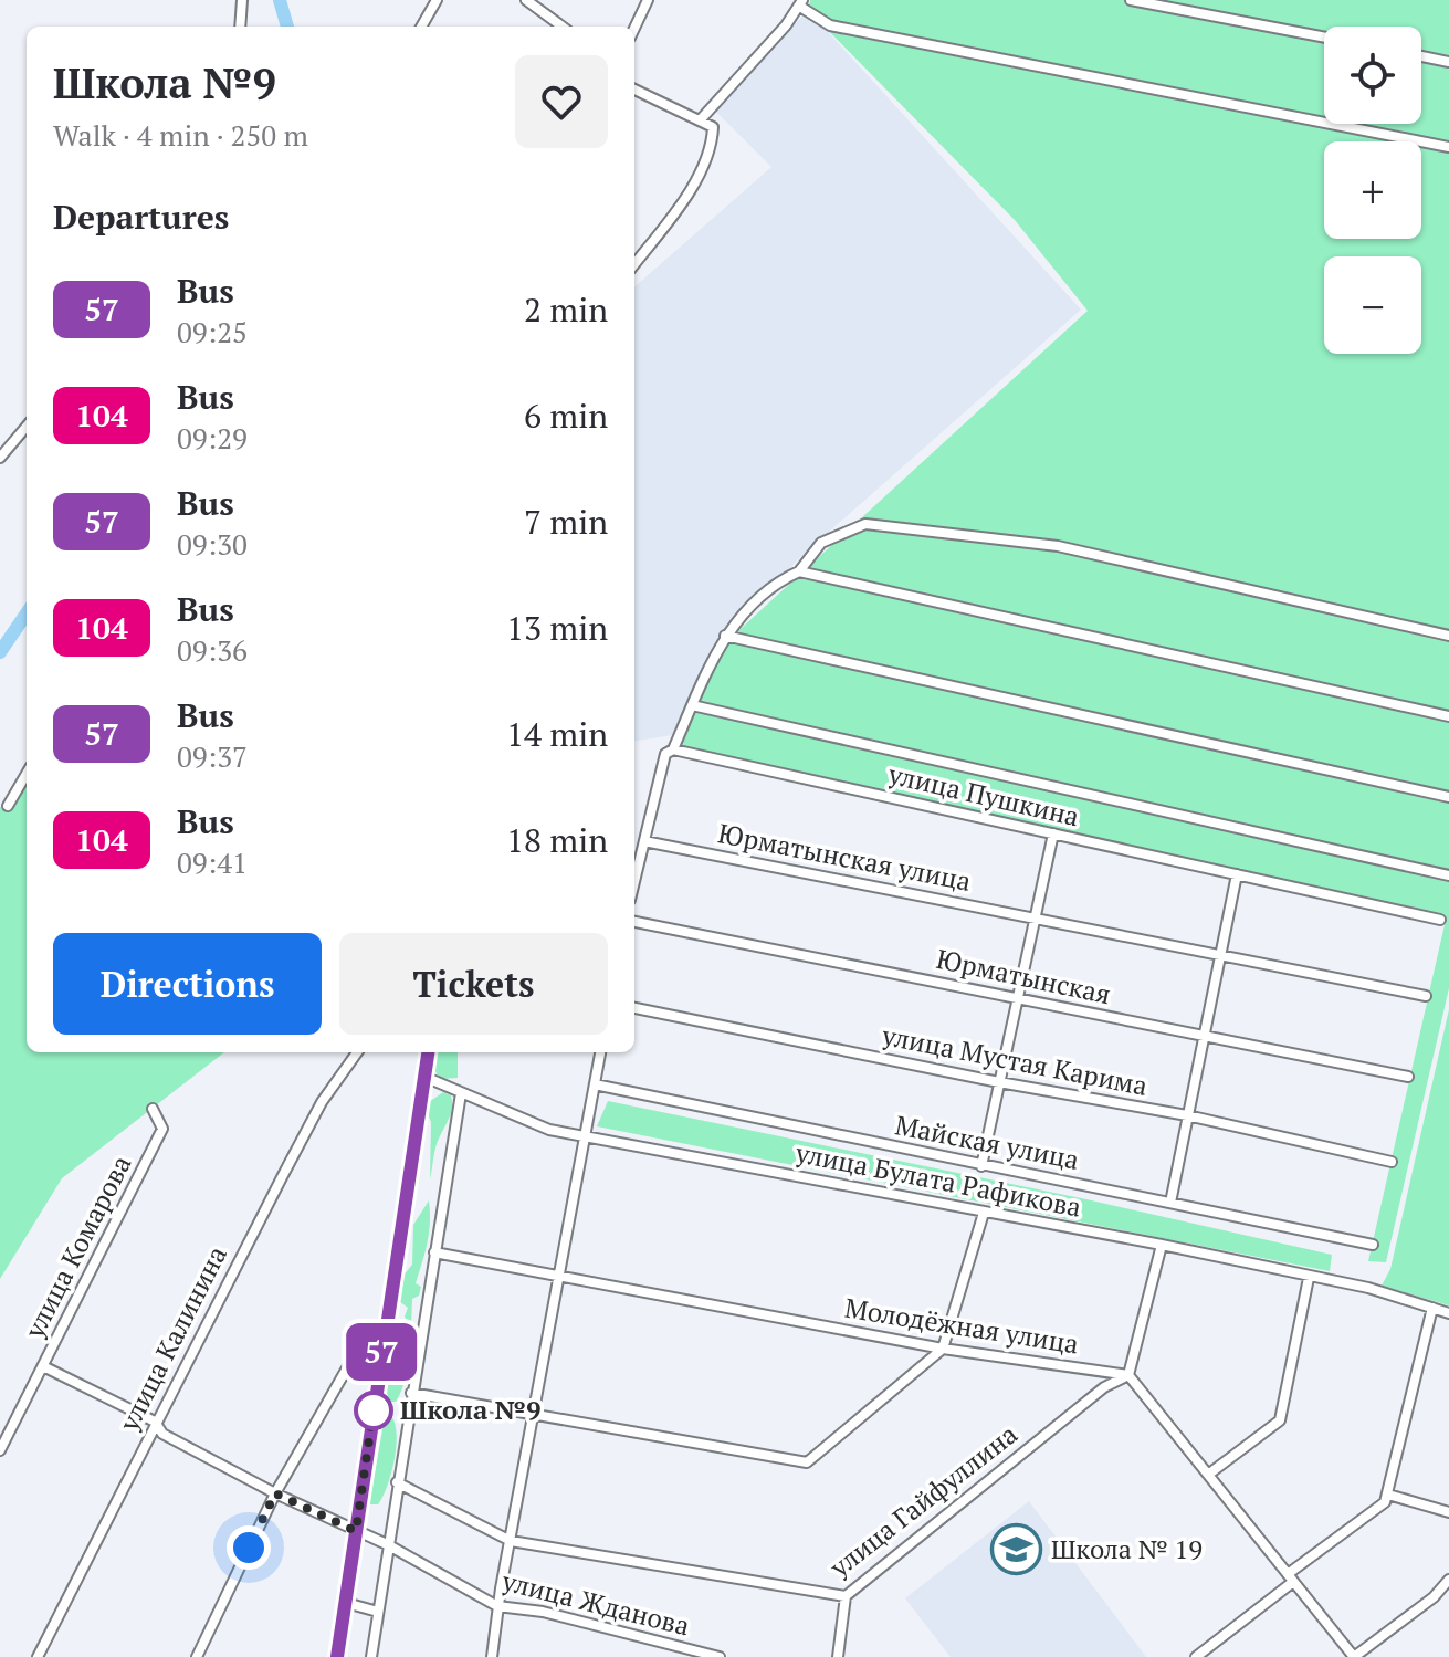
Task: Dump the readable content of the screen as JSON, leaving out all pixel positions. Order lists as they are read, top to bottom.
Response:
{
  "streets": {
    "street": [
      "улица Пушкина",
      "Юрматынская улица",
      "Юрматынская",
      "улица Мустая Карима",
      "Майская улица",
      "улица Булата Рафикова",
      "улица Комарова",
      "Молодёжная улица",
      "улица Калинина",
      "улица Гайфуллина",
      "улица Жданова"
    ]
  },
  "crossings": [
    ["улица Комарова", "улица Жданова"],
    ["Молодёжная улица", "улица Гайфуллина"],
    ["улица Калинина", "улица Жданова"]
  ],
  "places": {
    "other": ["Школа №9"],
    "school or university": ["Школа № 19"]
  },
  "lines": ["bus line 57"],
  "page": {
    "on_map": "57",
    "map_buttons": ["+", "−"],
    "heading": [
      ["Школа №9", "Walk · 4 min · 250 m"],
      "Departures"
    ],
    "list": [
      {
        "mark": "57",
        "name": "Bus",
        "note": "09:25",
        "value": "2 min"
      },
      {
        "mark": "104",
        "name": "Bus",
        "note": "09:29",
        "value": "6 min"
      },
      {
        "mark": "57",
        "name": "Bus",
        "note": "09:30",
        "value": "7 min"
      },
      {
        "mark": "104",
        "name": "Bus",
        "note": "09:36",
        "value": "13 min"
      },
      {
        "mark": "57",
        "name": "Bus",
        "note": "09:37",
        "value": "14 min"
      },
      {
        "mark": "104",
        "name": "Bus",
        "note": "09:41",
        "value": "18 min"
      }
    ],
    "buttons": ["Directions", "Tickets"]
  }
}
